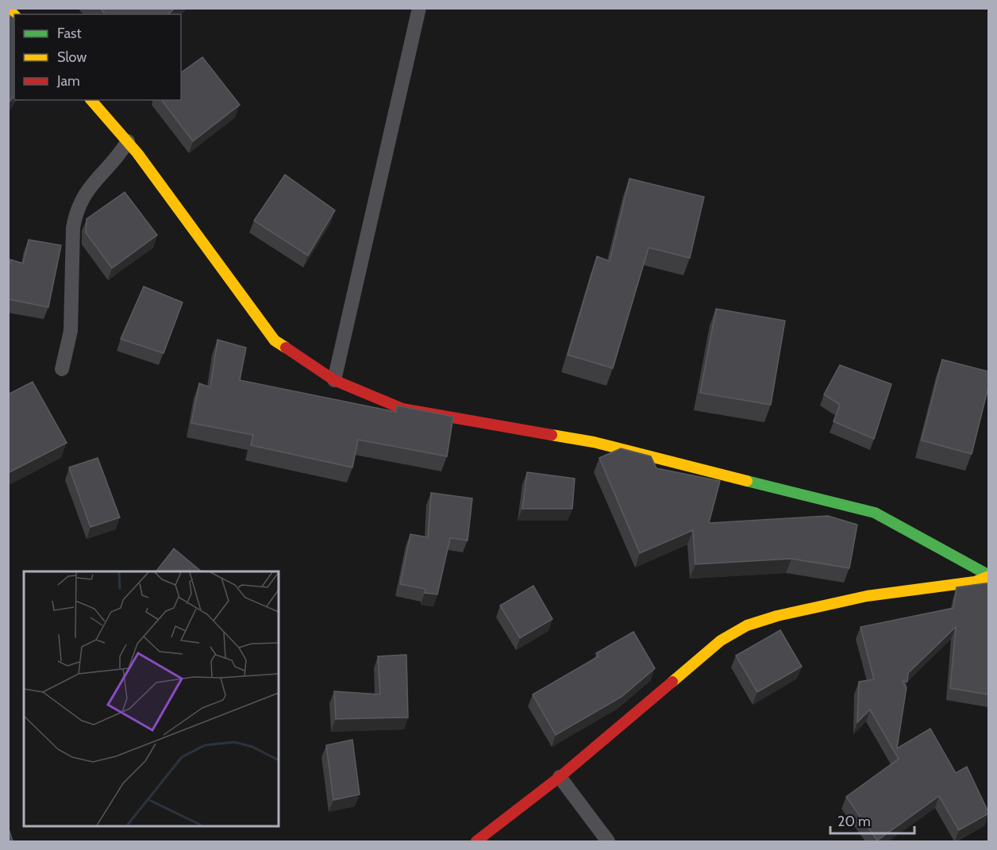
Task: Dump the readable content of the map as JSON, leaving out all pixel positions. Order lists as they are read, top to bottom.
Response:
{
  "legend": ["Fast", "Slow", "Jam"],
  "scale_bar": "20 m"
}
